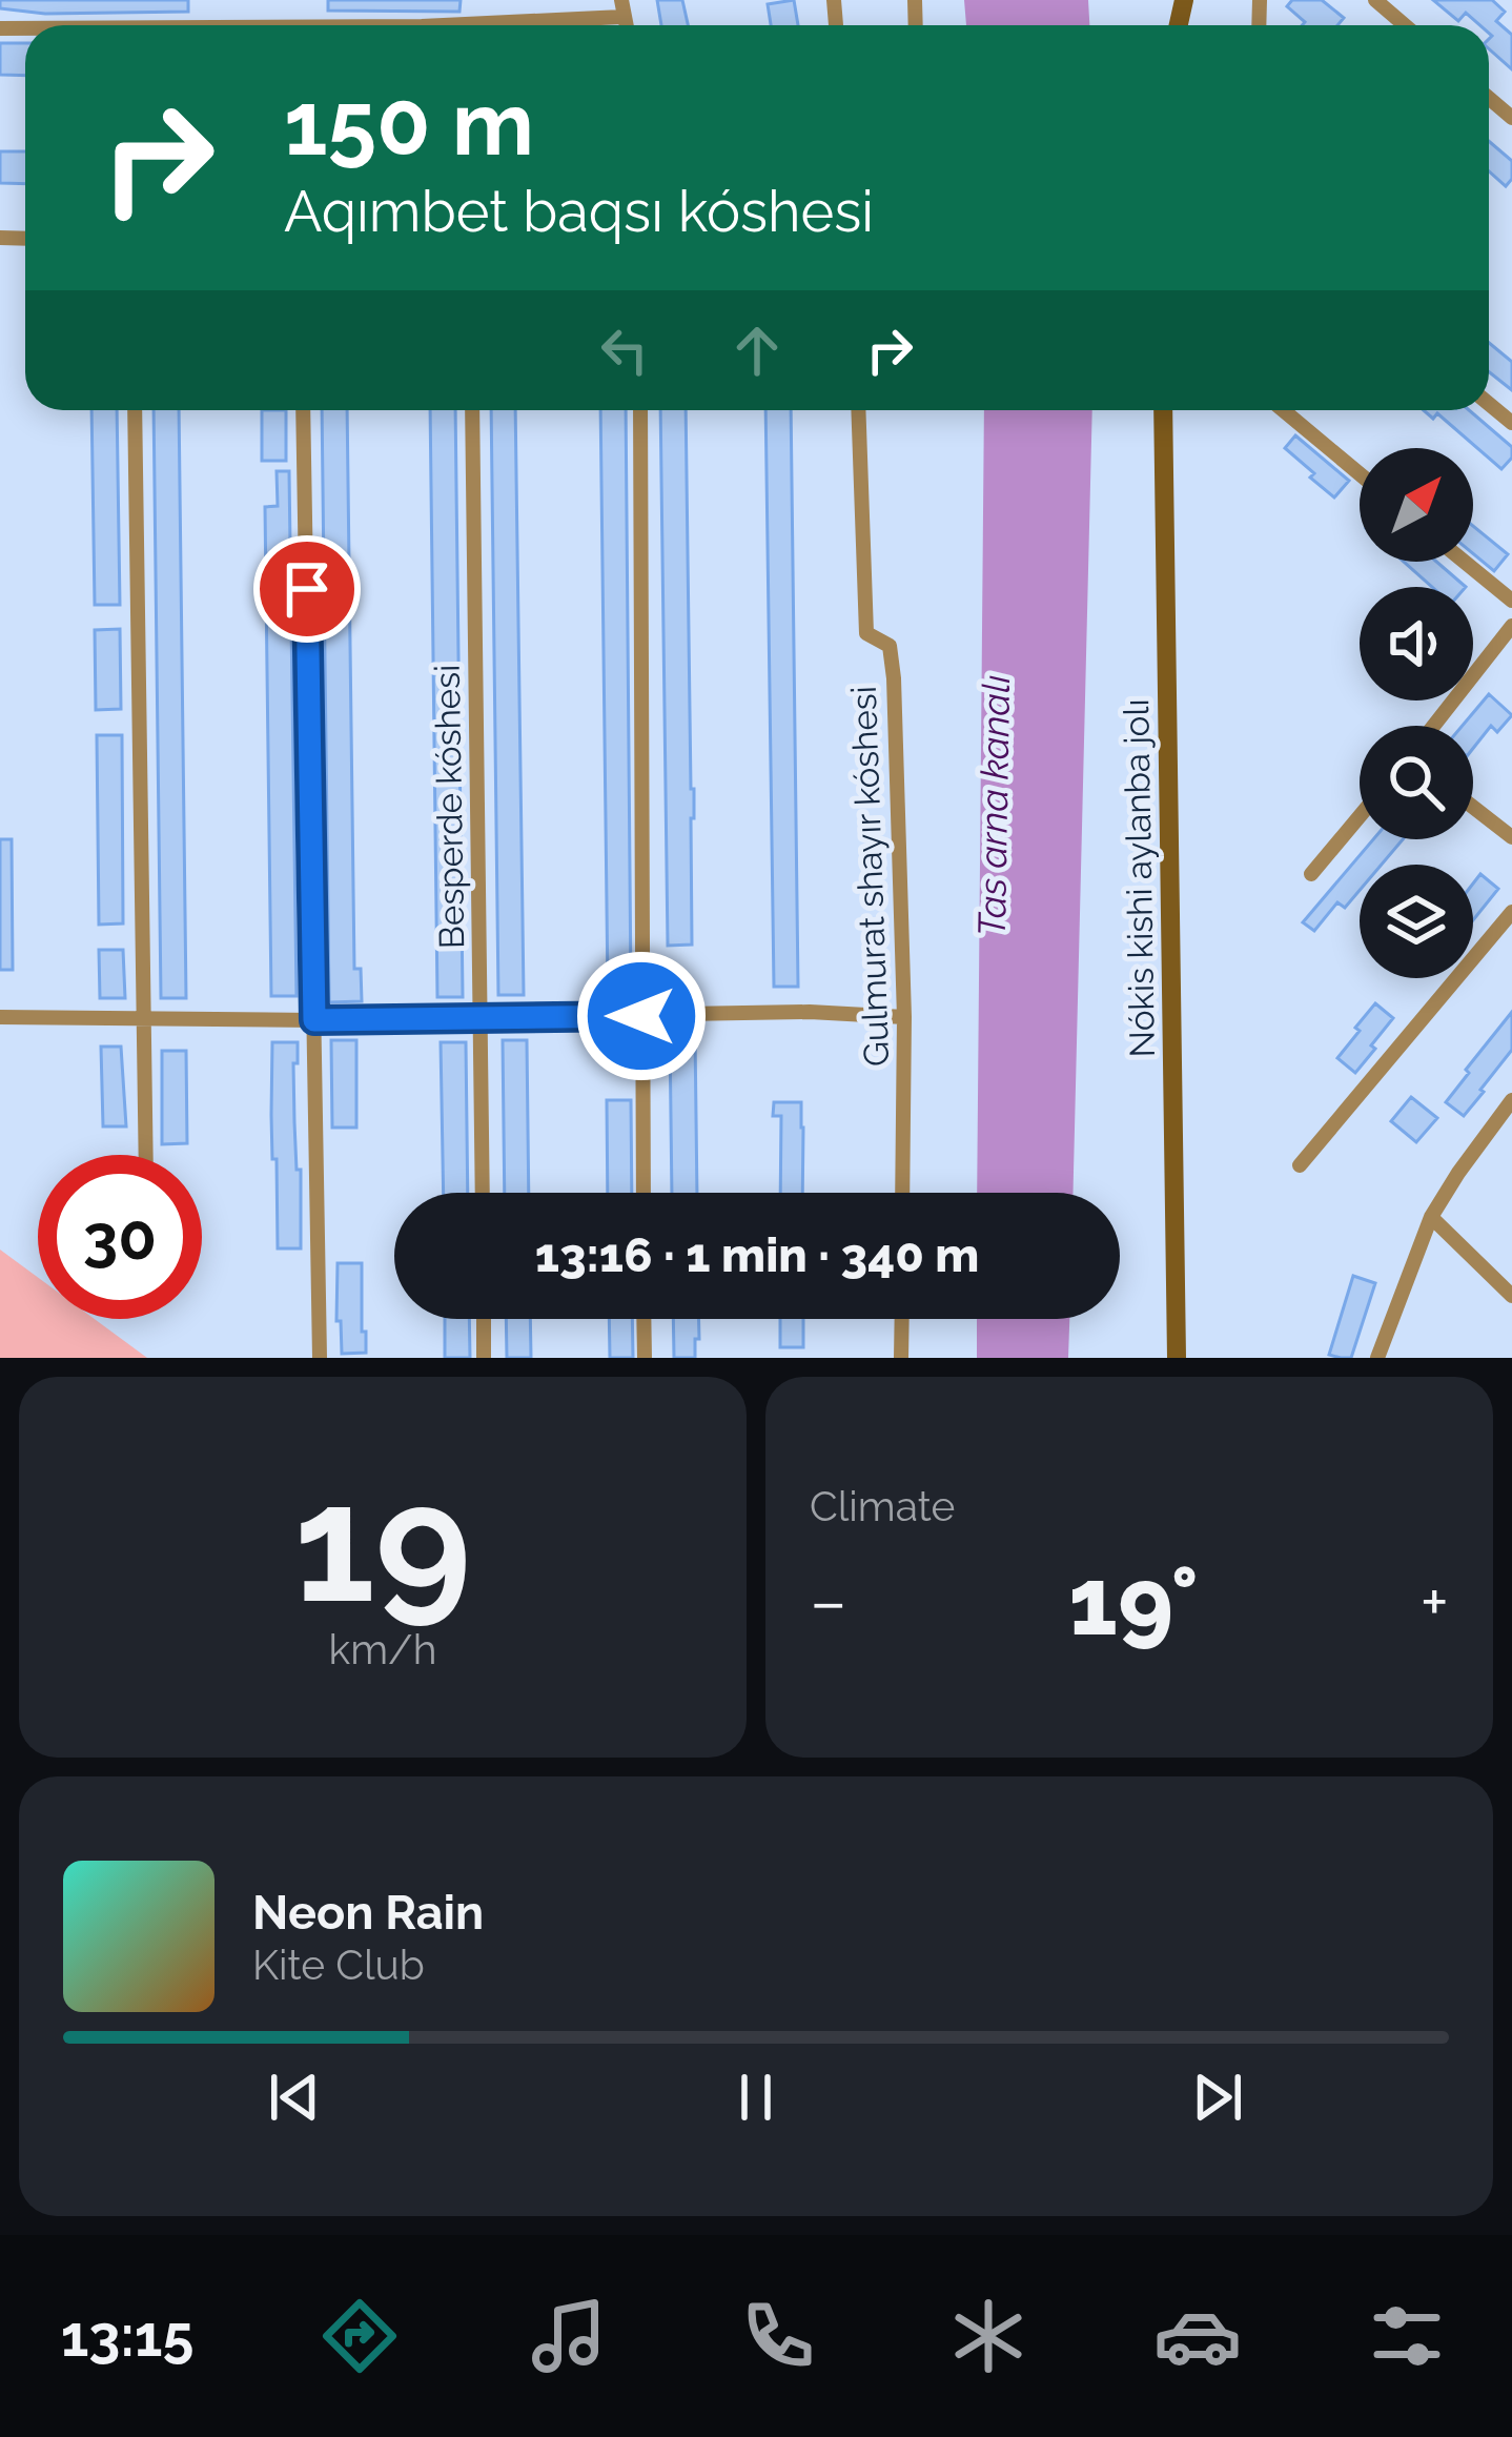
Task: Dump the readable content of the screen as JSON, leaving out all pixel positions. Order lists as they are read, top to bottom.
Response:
{
  "streets": {
    "main road": ["Nókis kishi aylanba jolı"],
    "street": ["Besperde kóshesi", "Gulmurat shayır kóshesi"]
  },
  "water": ["Tas arna kanalı"],
  "north": "top right",
  "page": {
    "turn": ["150 m", "Aqımbet baqsı kóshesi"],
    "limit": "30",
    "trip": "13:16 · 1 min · 340 m",
    "tile": [
      ["19", "km/h"],
      "Climate"
    ],
    "heat": ["−", "19°", "+"],
    "song": ["Neon Rain", "Kite Club"],
    "tabs": "13:15"
  }
}
